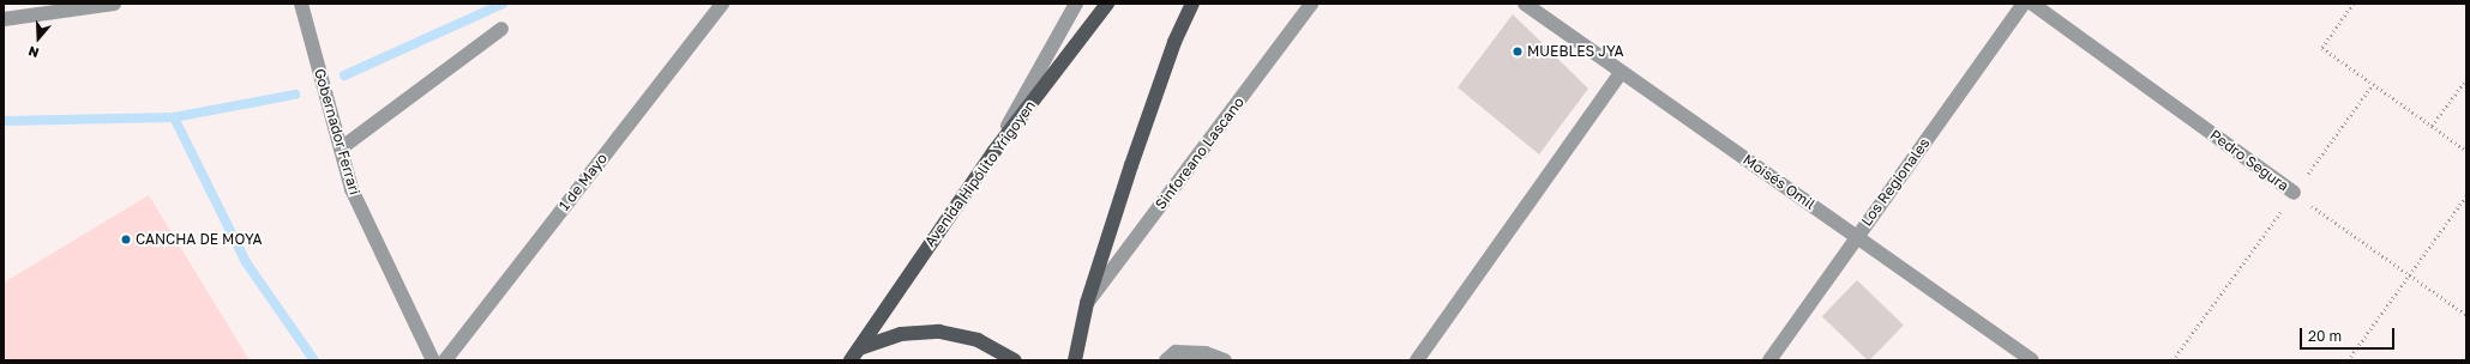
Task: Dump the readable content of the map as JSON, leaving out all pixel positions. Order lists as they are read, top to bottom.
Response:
{
  "streets": {
    "main road": ["Avenida Hipólito Yrigoyen"],
    "street": [
      "Gobernador Ferrari",
      "Sinforeano Lascano",
      "Pedro Segura",
      "1 de Mayo",
      "Moisés Omil",
      "Los Regionales"
    ]
  },
  "crossings": [
    ["Moisés Omil", "Los Regionales"]
  ],
  "places": ["MUEBLES JYA", "CANCHA DE MOYA"],
  "scale_bar": "20 m",
  "north": "bottom"
}
